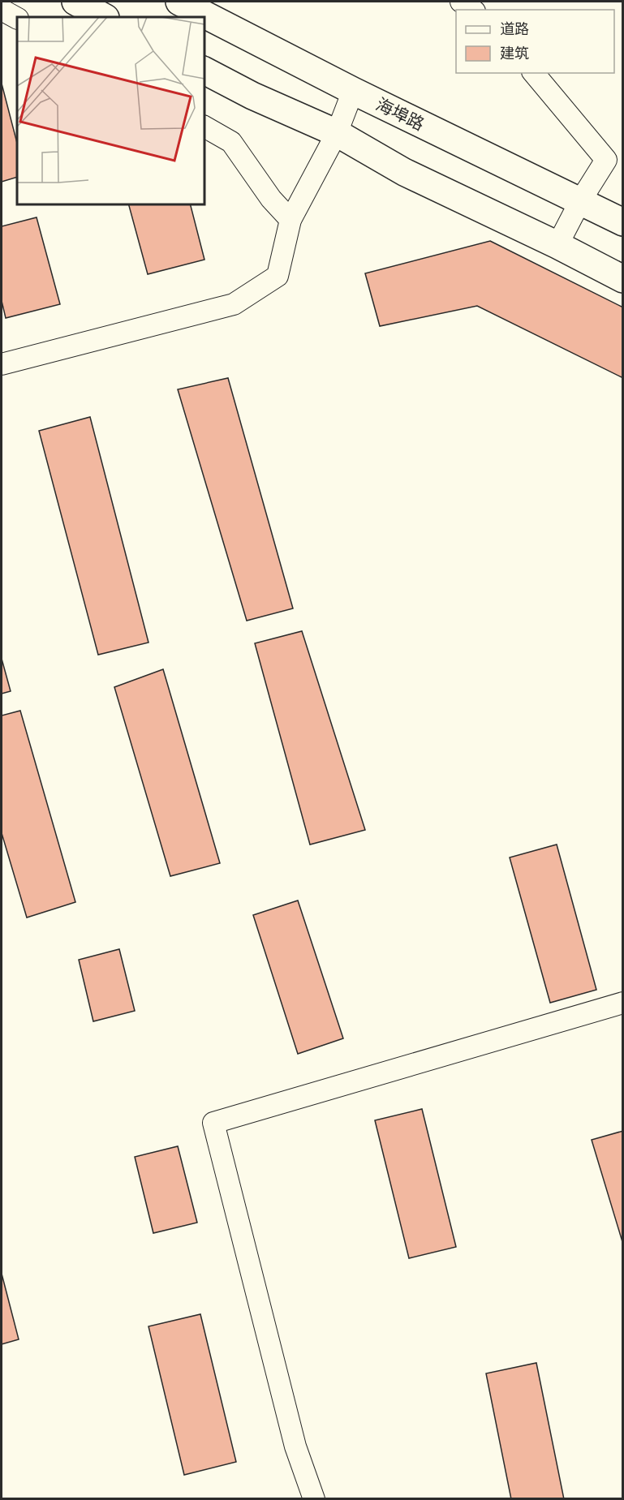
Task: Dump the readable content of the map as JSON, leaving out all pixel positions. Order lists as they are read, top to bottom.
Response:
{
  "streets": {
    "main road": ["海埠路"]
  },
  "legend": ["道路", "建筑"]
}
